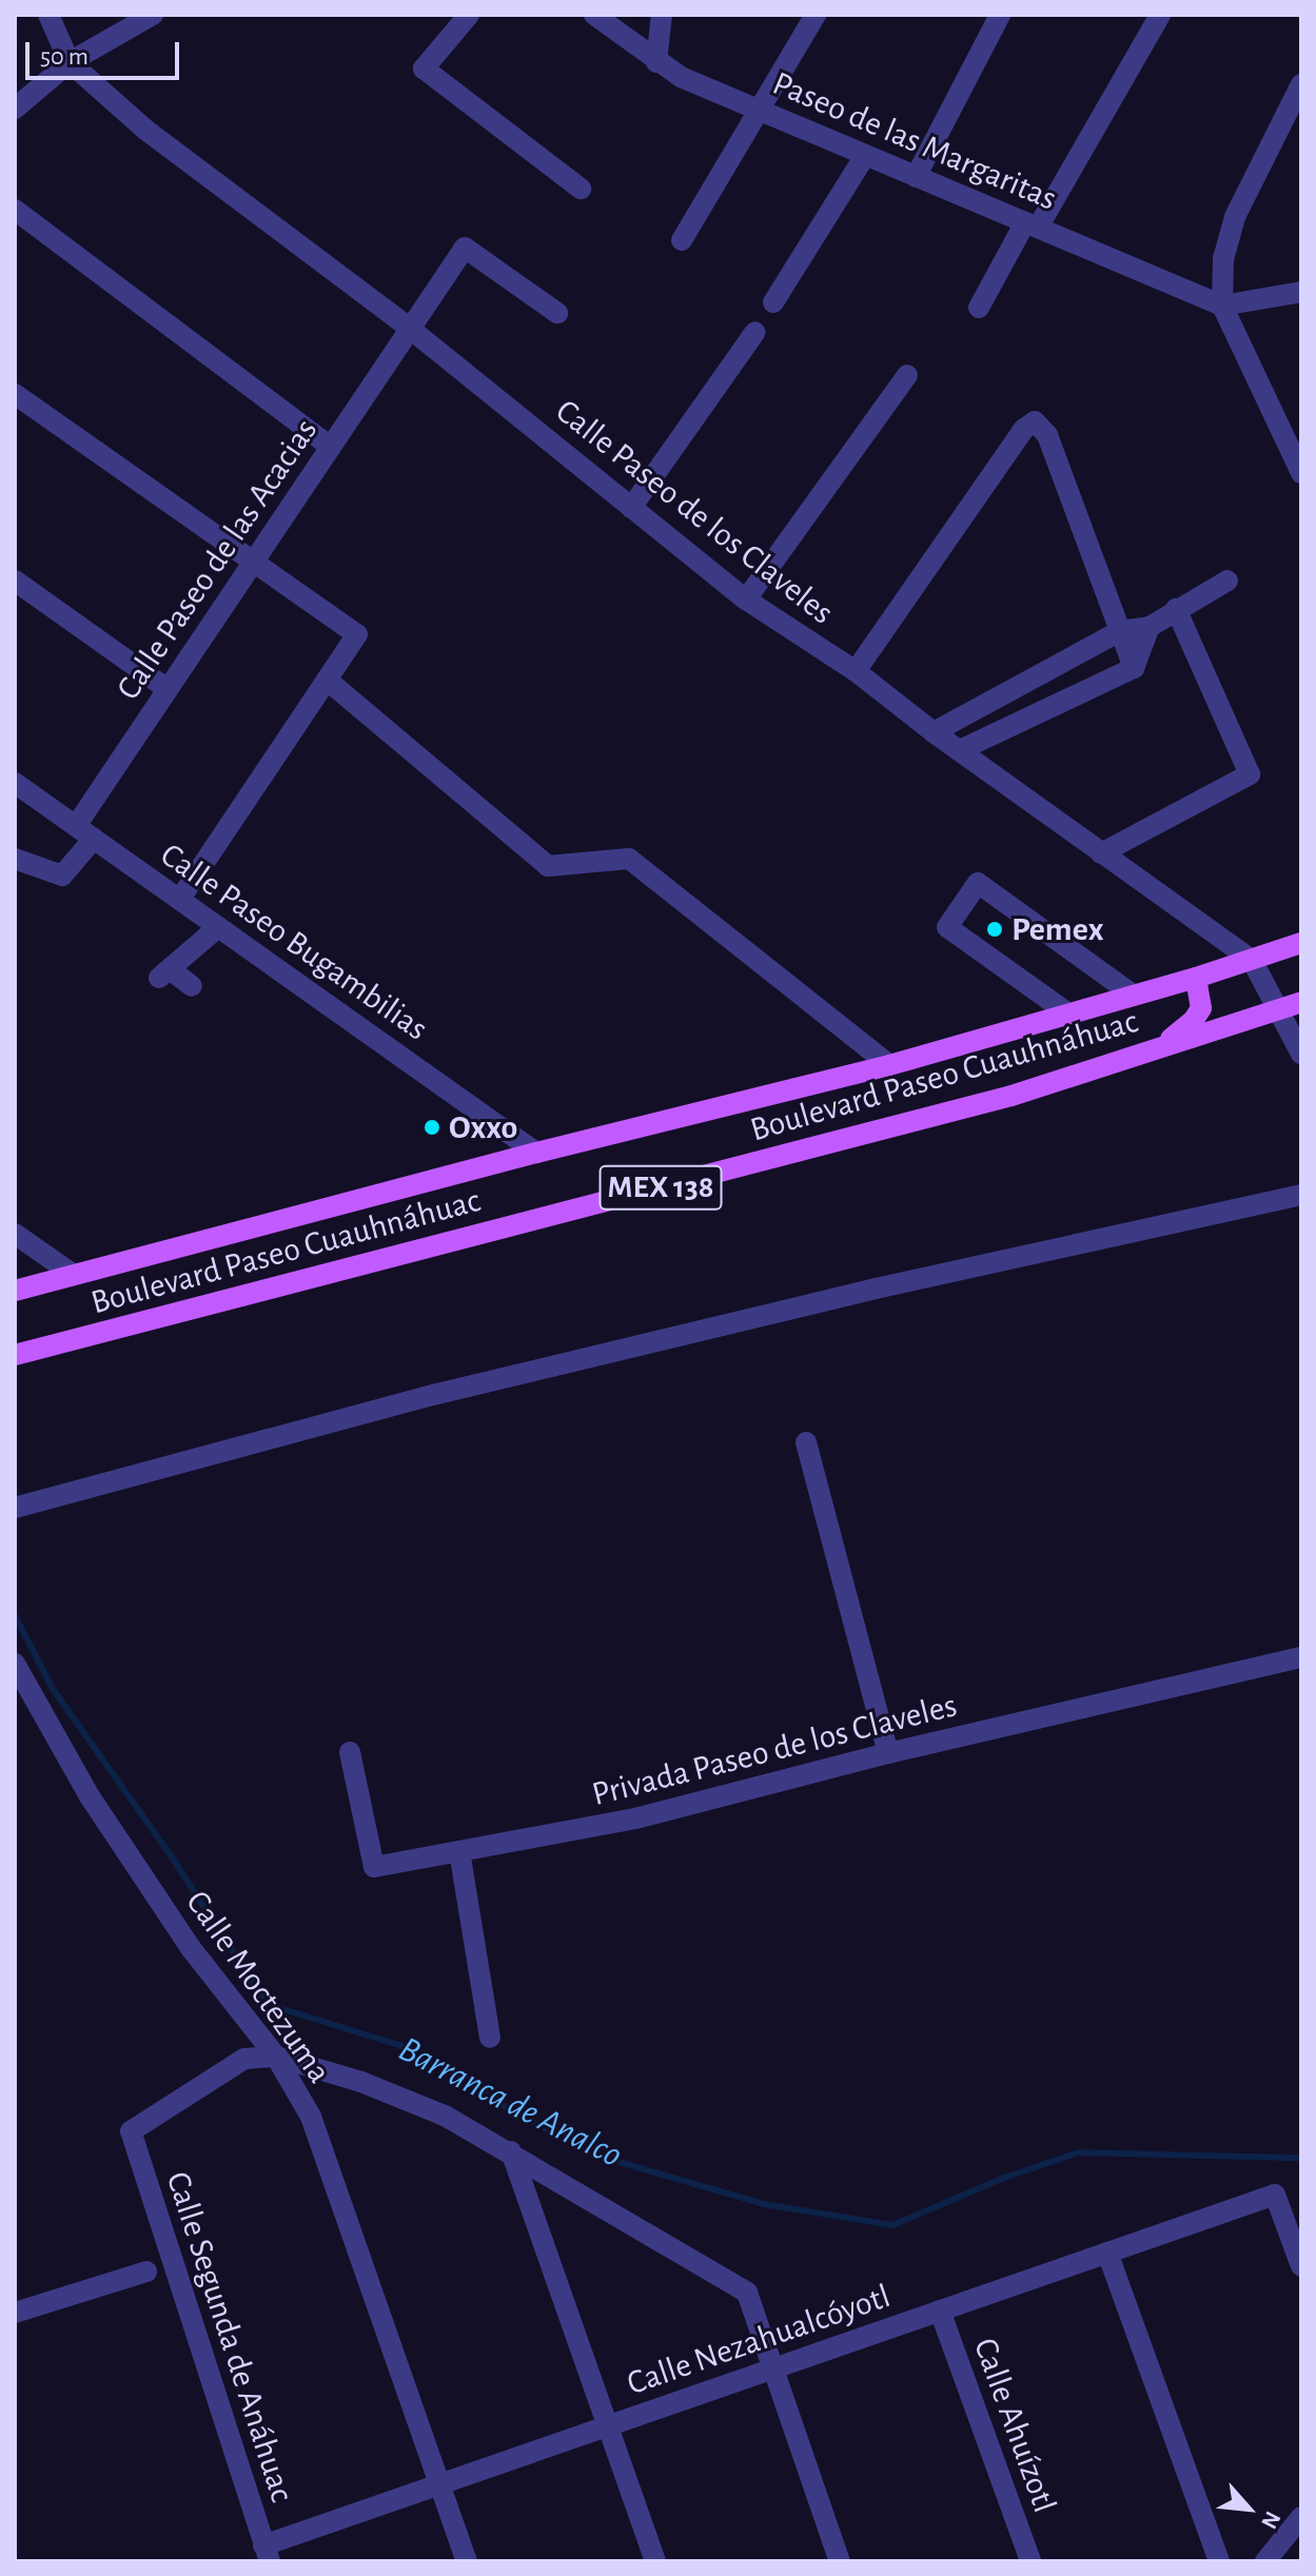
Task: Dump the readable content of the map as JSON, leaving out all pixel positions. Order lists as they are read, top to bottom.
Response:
{
  "streets": {
    "main road": ["Boulevard Paseo Cuauhnáhuac", "MEX 138"],
    "street": [
      "Paseo de las Margaritas",
      "Calle Paseo de los Claveles",
      "Calle Paseo de las Acacias",
      "Calle Paseo Bugambilias",
      "Privada Paseo de los Claveles",
      "Calle Moctezuma",
      "Calle Segunda de Anáhuac",
      "Calle Nezahualcóyotl",
      "Calle Ahuízotl"
    ]
  },
  "crossings": [
    ["Calle Paseo de los Claveles", "Calle Paseo de las Acacias"],
    ["Calle Paseo de los Claveles", "Boulevard Paseo Cuauhnáhuac"],
    ["Calle Paseo de las Acacias", "Calle Paseo Bugambilias"],
    ["Calle Paseo Bugambilias", "Boulevard Paseo Cuauhnáhuac"],
    ["Calle Moctezuma", "Calle Segunda de Anáhuac"],
    ["Calle Moctezuma", "Calle Nezahualcóyotl"],
    ["Calle Segunda de Anáhuac", "Calle Nezahualcóyotl"],
    ["Calle Nezahualcóyotl", "Calle Ahuízotl"]
  ],
  "water": ["Barranca de Analco"],
  "places": ["Pemex", "Oxxo"],
  "scale_bar": "50 m",
  "north": "bottom right"
}
